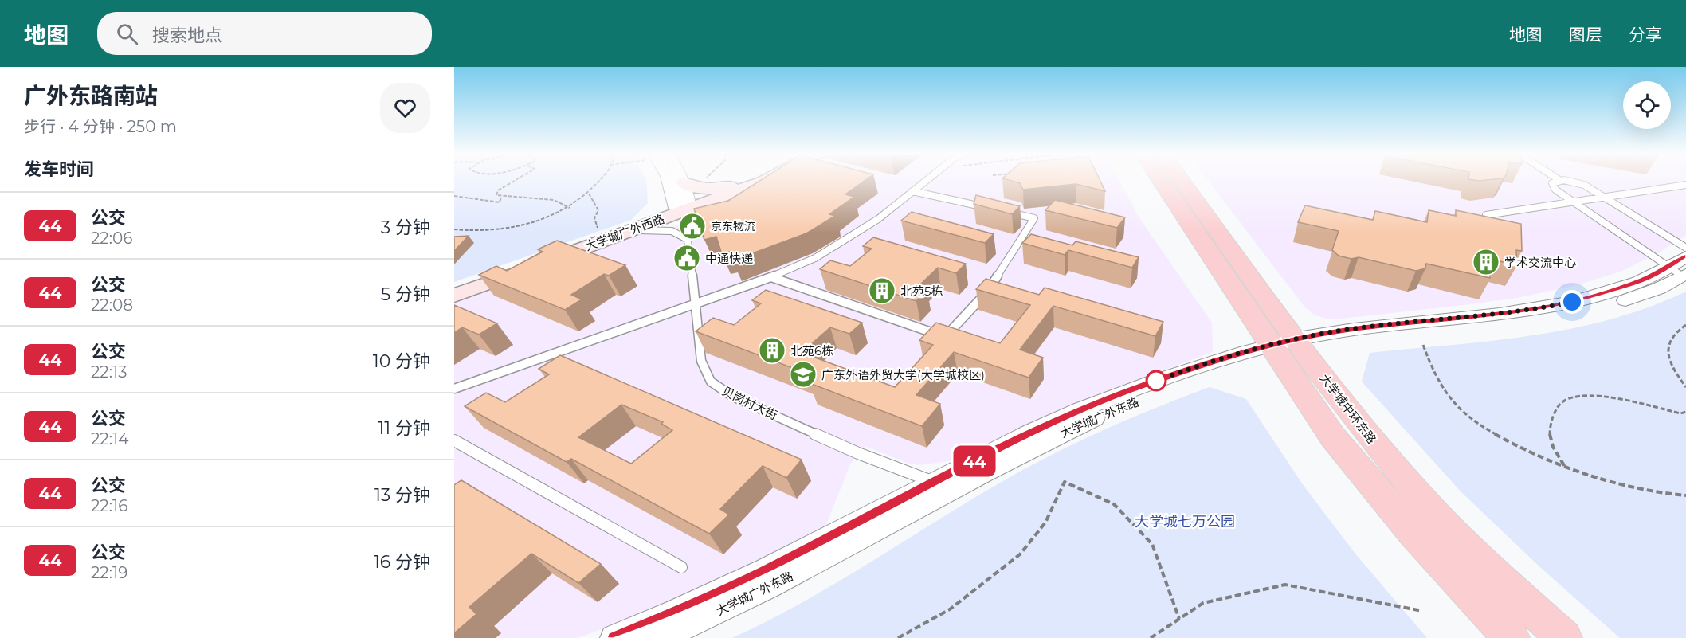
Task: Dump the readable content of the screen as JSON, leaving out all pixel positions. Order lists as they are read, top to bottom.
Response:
{
  "streets": {
    "main road": ["大学城广外西路", "大学城中环东路"],
    "street": ["贝岗村大街", "大学城广外东路"]
  },
  "crossings": [
    ["大学城广外西路", "贝岗村大街"],
    ["贝岗村大街", "大学城广外东路"],
    ["大学城中环东路", "大学城广外东路"]
  ],
  "parks": ["大学城七万公园"],
  "places": {
    "public building": ["京东物流", "中通快递"],
    "building": ["学术交流中心", "北苑5栋", "北苑6栋"],
    "school or university": ["广东外语外贸大学(大学城校区)"]
  },
  "lines": ["bus line 44"],
  "page": {
    "header": "地图",
    "search": "搜索地点",
    "nav": ["地图", "图层", "分享"],
    "heading": [
      ["广外东路南站", "步行 · 4 分钟 · 250 m"],
      "发车时间"
    ],
    "on_map": "44",
    "list": [
      {
        "mark": "44",
        "name": "公交",
        "note": "22:06",
        "value": "3 分钟"
      },
      {
        "mark": "44",
        "name": "公交",
        "note": "22:08",
        "value": "5 分钟"
      },
      {
        "mark": "44",
        "name": "公交",
        "note": "22:13",
        "value": "10 分钟"
      },
      {
        "mark": "44",
        "name": "公交",
        "note": "22:14",
        "value": "11 分钟"
      },
      {
        "mark": "44",
        "name": "公交",
        "note": "22:16",
        "value": "13 分钟"
      },
      {
        "mark": "44",
        "name": "公交",
        "note": "22:19",
        "value": "16 分钟"
      }
    ]
  }
}
